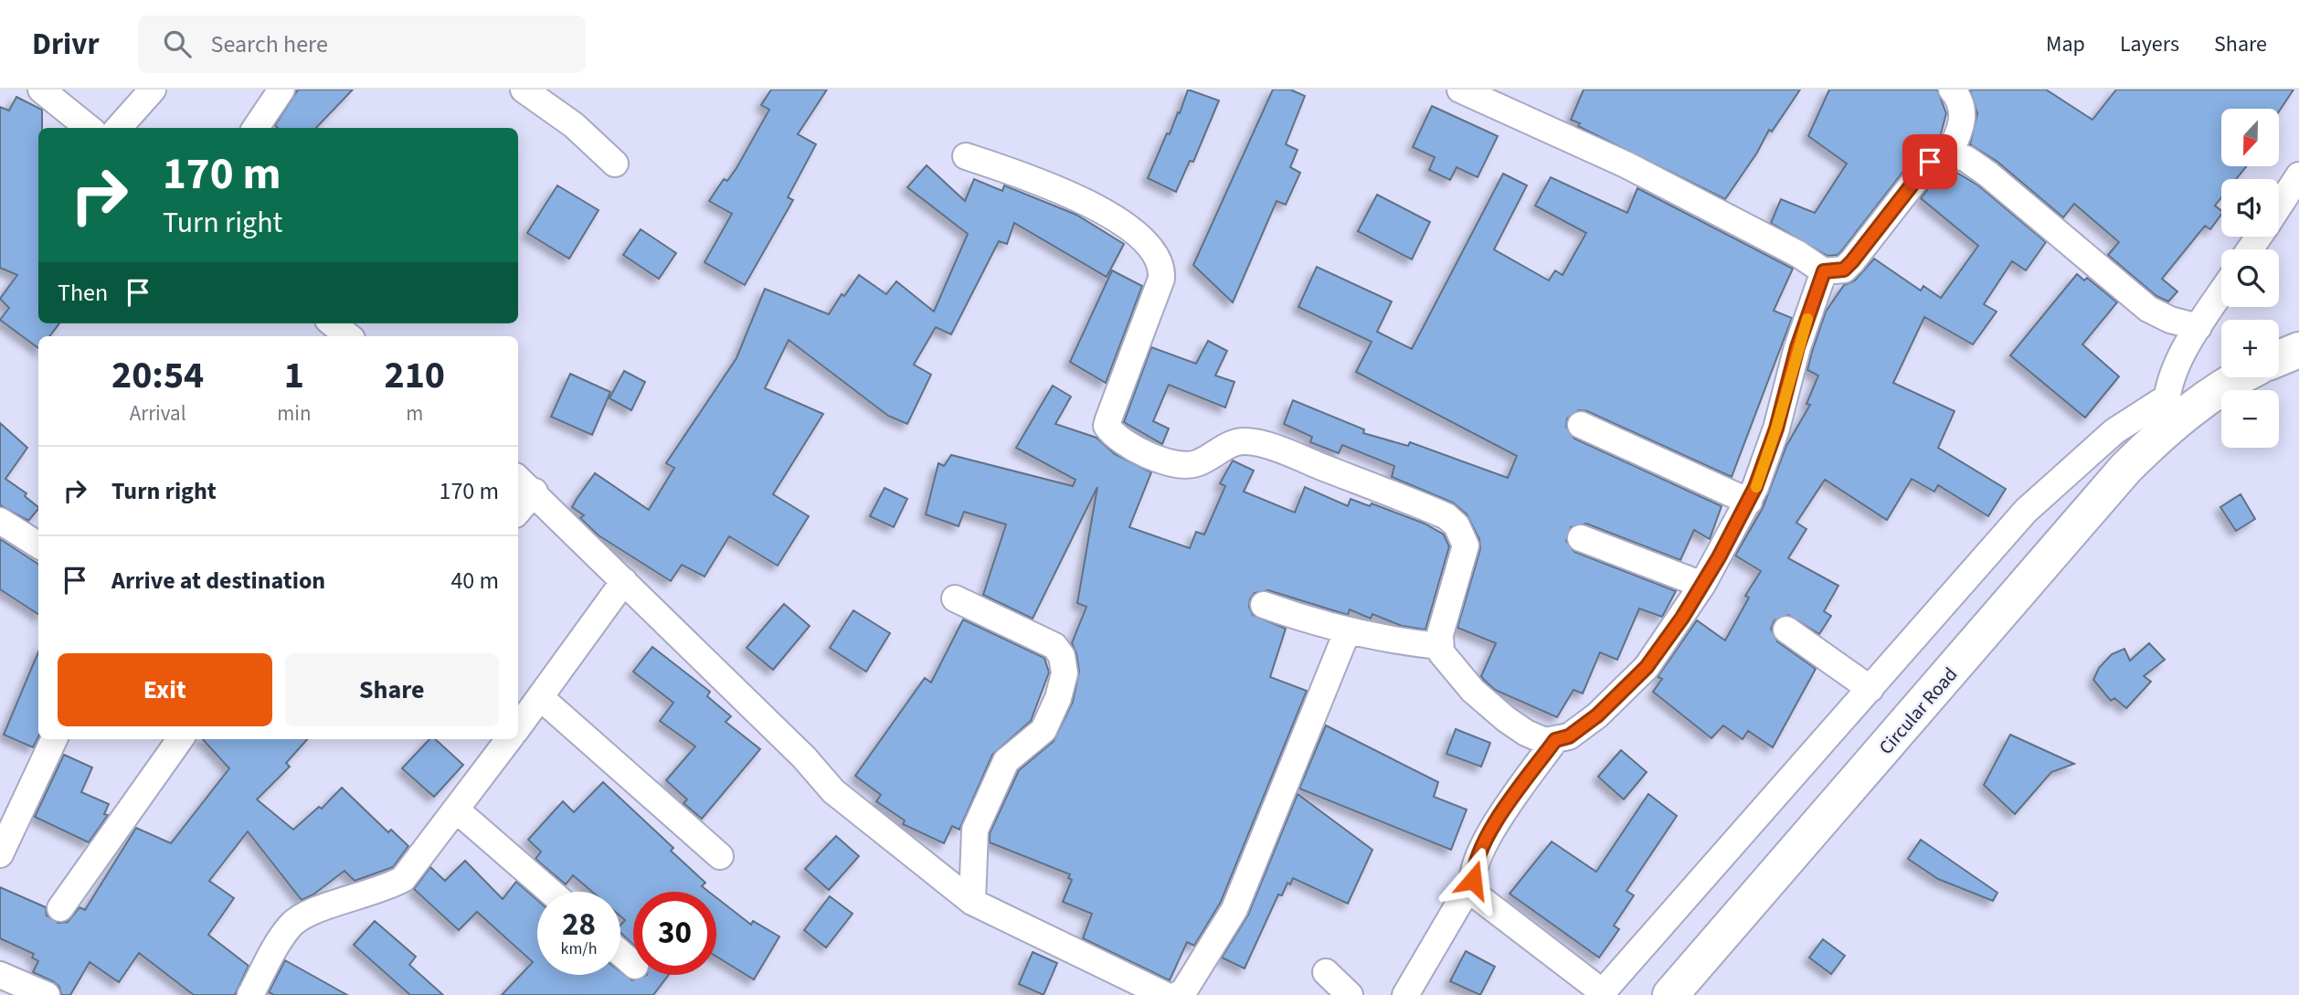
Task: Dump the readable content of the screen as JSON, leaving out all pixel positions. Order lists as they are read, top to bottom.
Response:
{
  "streets": {
    "main road": ["Circular Road"]
  },
  "north": "bottom",
  "page": {
    "header": "Drivr",
    "search": "Search here",
    "nav": ["Map", "Layers", "Share"],
    "map_buttons": ["+", "−"],
    "turn": ["170 m", "Turn right"],
    "then": "Then",
    "eta": [
      "20:54",
      "Arrival",
      "1",
      "min",
      "210",
      "m"
    ],
    "list": [
      {
        "name": "Turn right",
        "value": "170 m"
      },
      {
        "name": "Arrive at destination",
        "value": "40 m"
      }
    ],
    "buttons": ["Exit", "Share"],
    "speed": "28 km/h",
    "limit": "30"
  }
}
